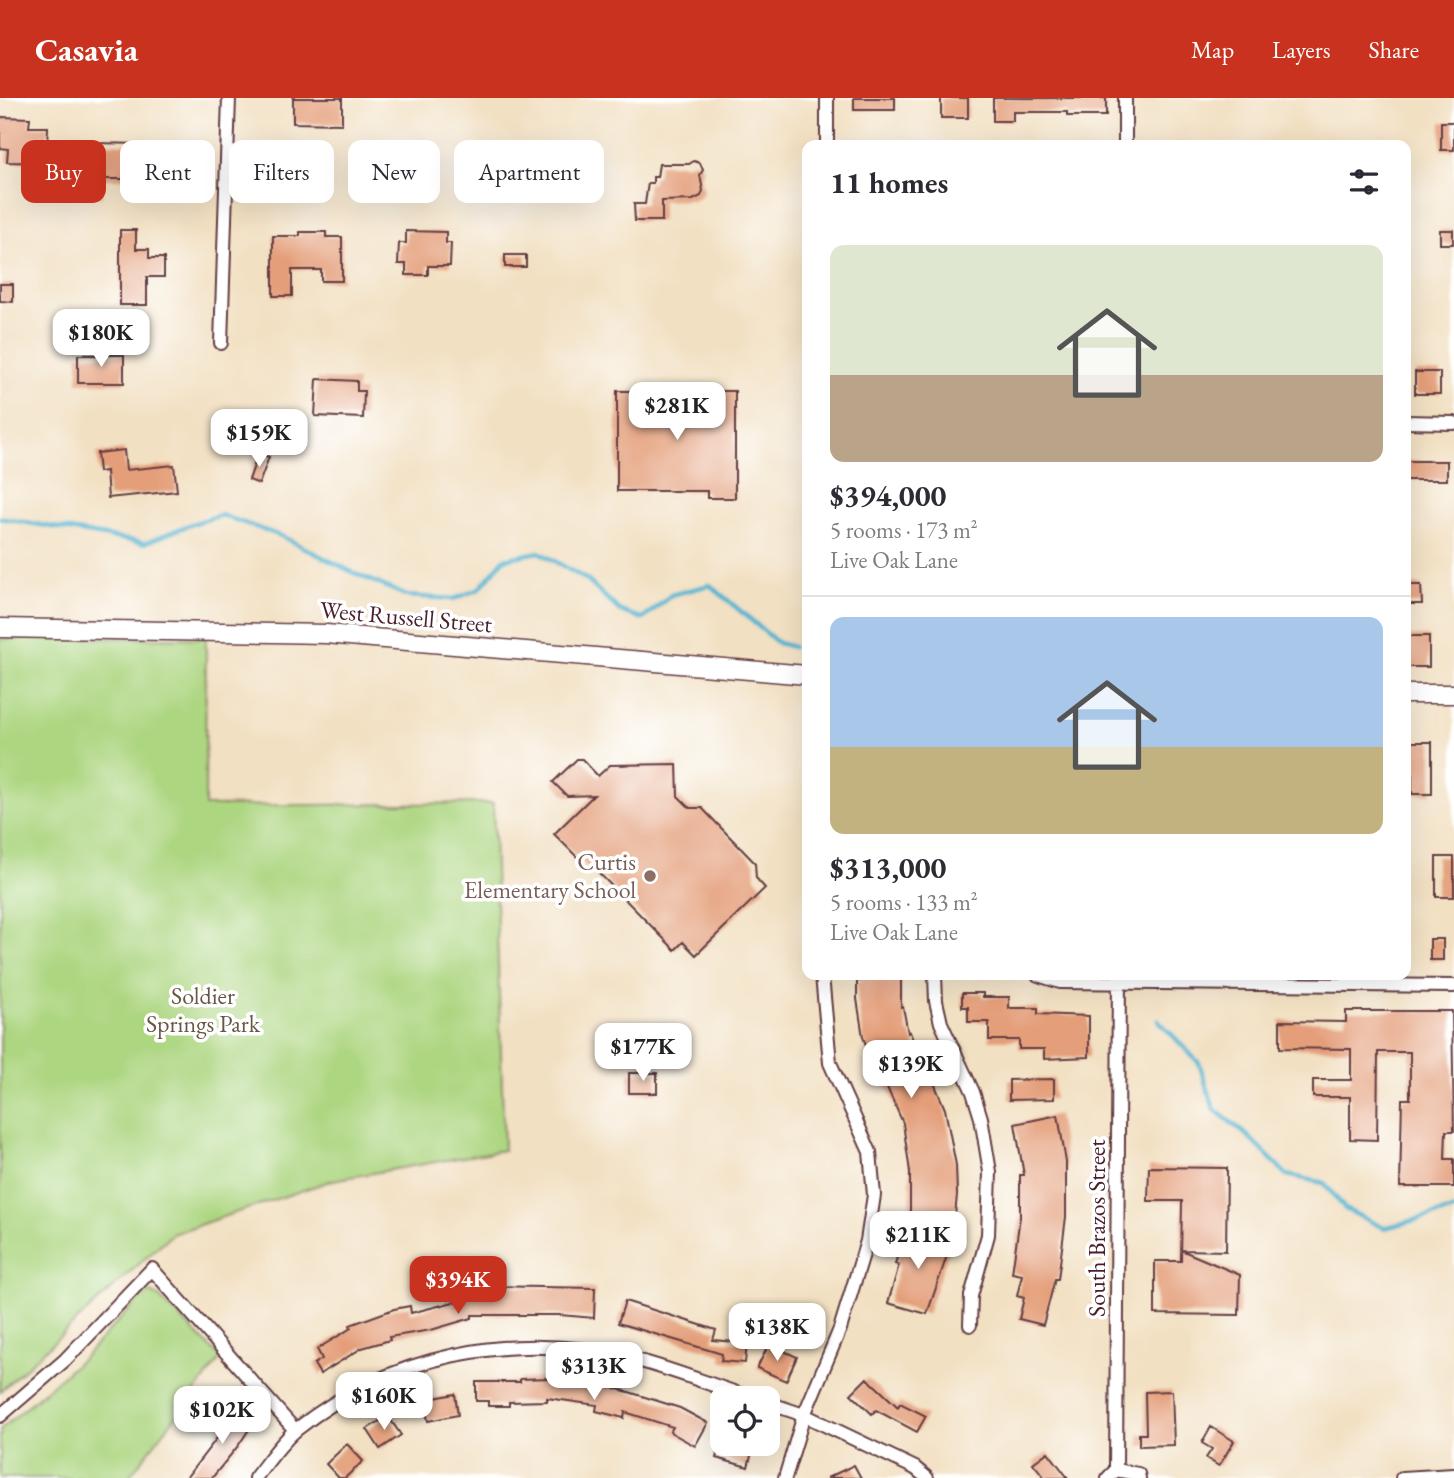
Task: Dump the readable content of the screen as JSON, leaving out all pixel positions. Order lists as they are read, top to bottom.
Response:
{
  "streets": {
    "street": ["West Russell Street", "South Brazos Street"]
  },
  "parks": ["Soldier Springs Park"],
  "places": ["Curtis Elementary School"],
  "page": {
    "header": "Casavia",
    "nav": ["Map", "Layers", "Share"],
    "chip": [
      "Buy",
      "Rent",
      "Filters",
      "New",
      "Apartment"
    ],
    "heading": "11 homes",
    "list": [
      {
        "name": "$394,000",
        "note": "5 rooms · 173 m² · Live Oak Lane"
      },
      {
        "name": "$313,000",
        "note": "5 rooms · 133 m² · Live Oak Lane"
      }
    ],
    "price": [
      "$180K",
      "$281K",
      "$159K",
      "$177K",
      "$139K",
      "$211K",
      "$394K",
      "$138K",
      "$313K",
      "$160K",
      "$102K"
    ]
  }
}
